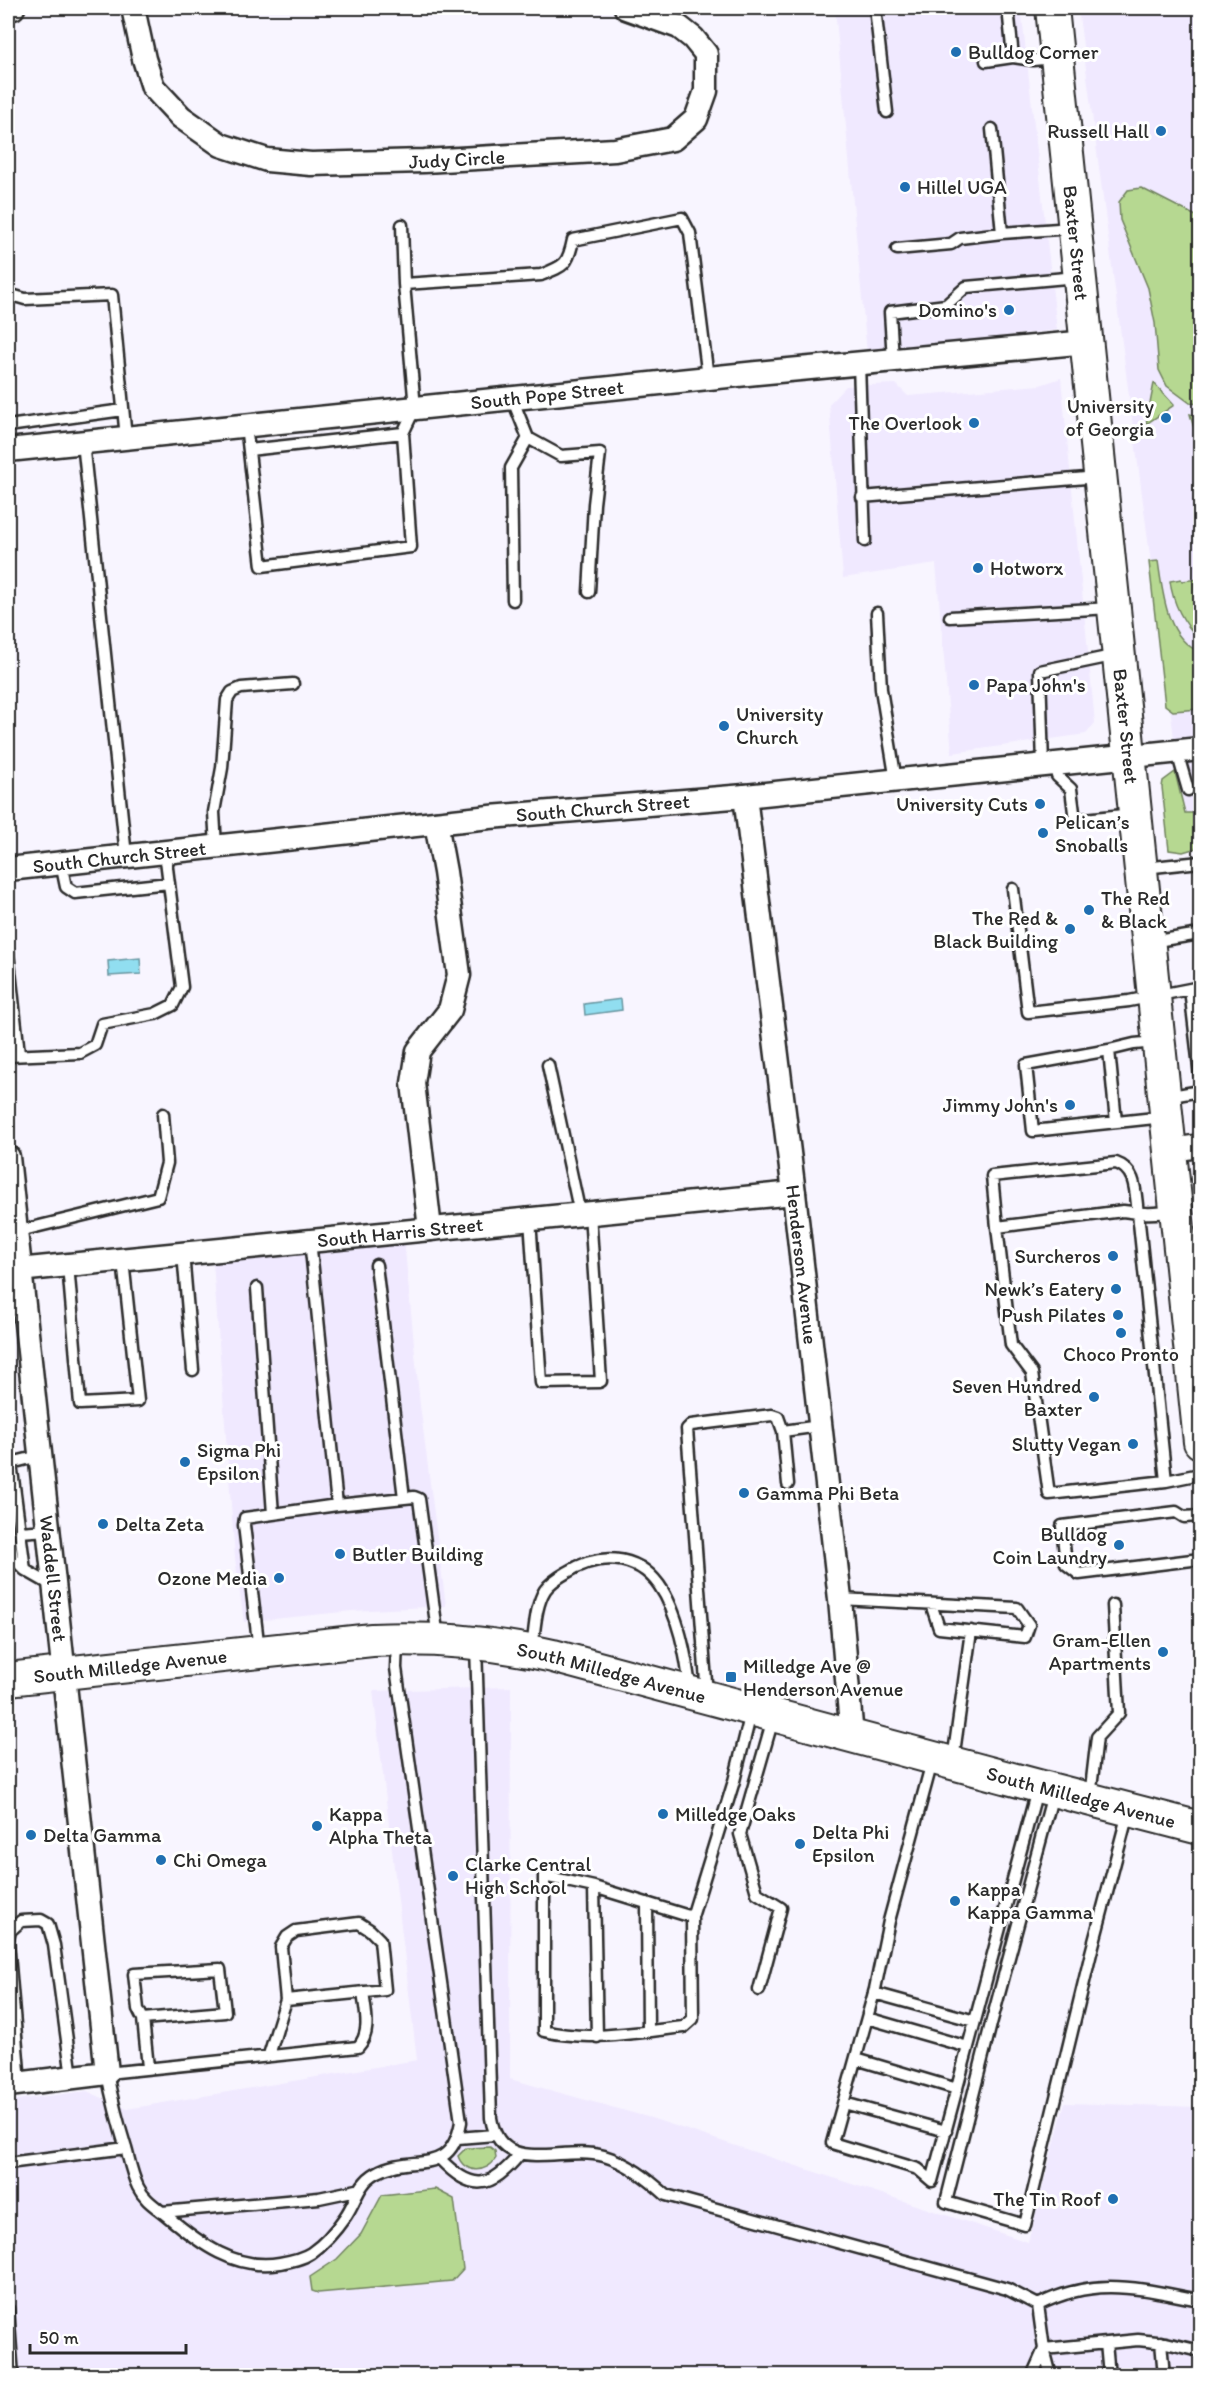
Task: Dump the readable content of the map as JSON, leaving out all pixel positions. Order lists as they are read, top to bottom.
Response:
{
  "streets": {
    "main road": ["Baxter Street", "South Milledge Avenue"],
    "street": [
      "Judy Circle",
      "South Pope Street",
      "South Church Street",
      "South Harris Street",
      "Henderson Avenue",
      "Waddell Street"
    ]
  },
  "crossings": [
    ["Baxter Street", "South Pope Street"],
    ["Baxter Street", "South Church Street"],
    ["South Church Street", "Henderson Avenue"],
    ["South Harris Street", "Henderson Avenue"],
    ["South Harris Street", "Waddell Street"],
    ["Henderson Avenue", "South Milledge Avenue"],
    ["Waddell Street", "South Milledge Avenue"]
  ],
  "places": {
    "other": [
      "Bulldog Corner",
      "Russell Hall",
      "Hillel UGA",
      "Domino's",
      "University of Georgia",
      "The Overlook",
      "Hotworx",
      "Papa John's",
      "University Church",
      "University Cuts",
      "Pelican’s Snoballs",
      "The Red & Black",
      "The Red & Black Building",
      "Jimmy John's",
      "Surcheros",
      "Newk’s Eatery",
      "Push Pilates",
      "Choco Pronto",
      "Seven Hundred Baxter",
      "Slutty Vegan",
      "Sigma Phi Epsilon",
      "Gamma Phi Beta",
      "Delta Zeta",
      "Bulldog Coin Laundry",
      "Butler Building",
      "Ozone Media",
      "Gram-Ellen Apartments",
      "Milledge Oaks",
      "Kappa Alpha Theta",
      "Delta Gamma",
      "Delta Phi Epsilon",
      "Chi Omega",
      "Clarke Central High School",
      "Kappa Kappa Gamma",
      "The Tin Roof"
    ],
    "transit": ["Milledge Ave @ Henderson Avenue"]
  },
  "scale_bar": "50 m"
}
